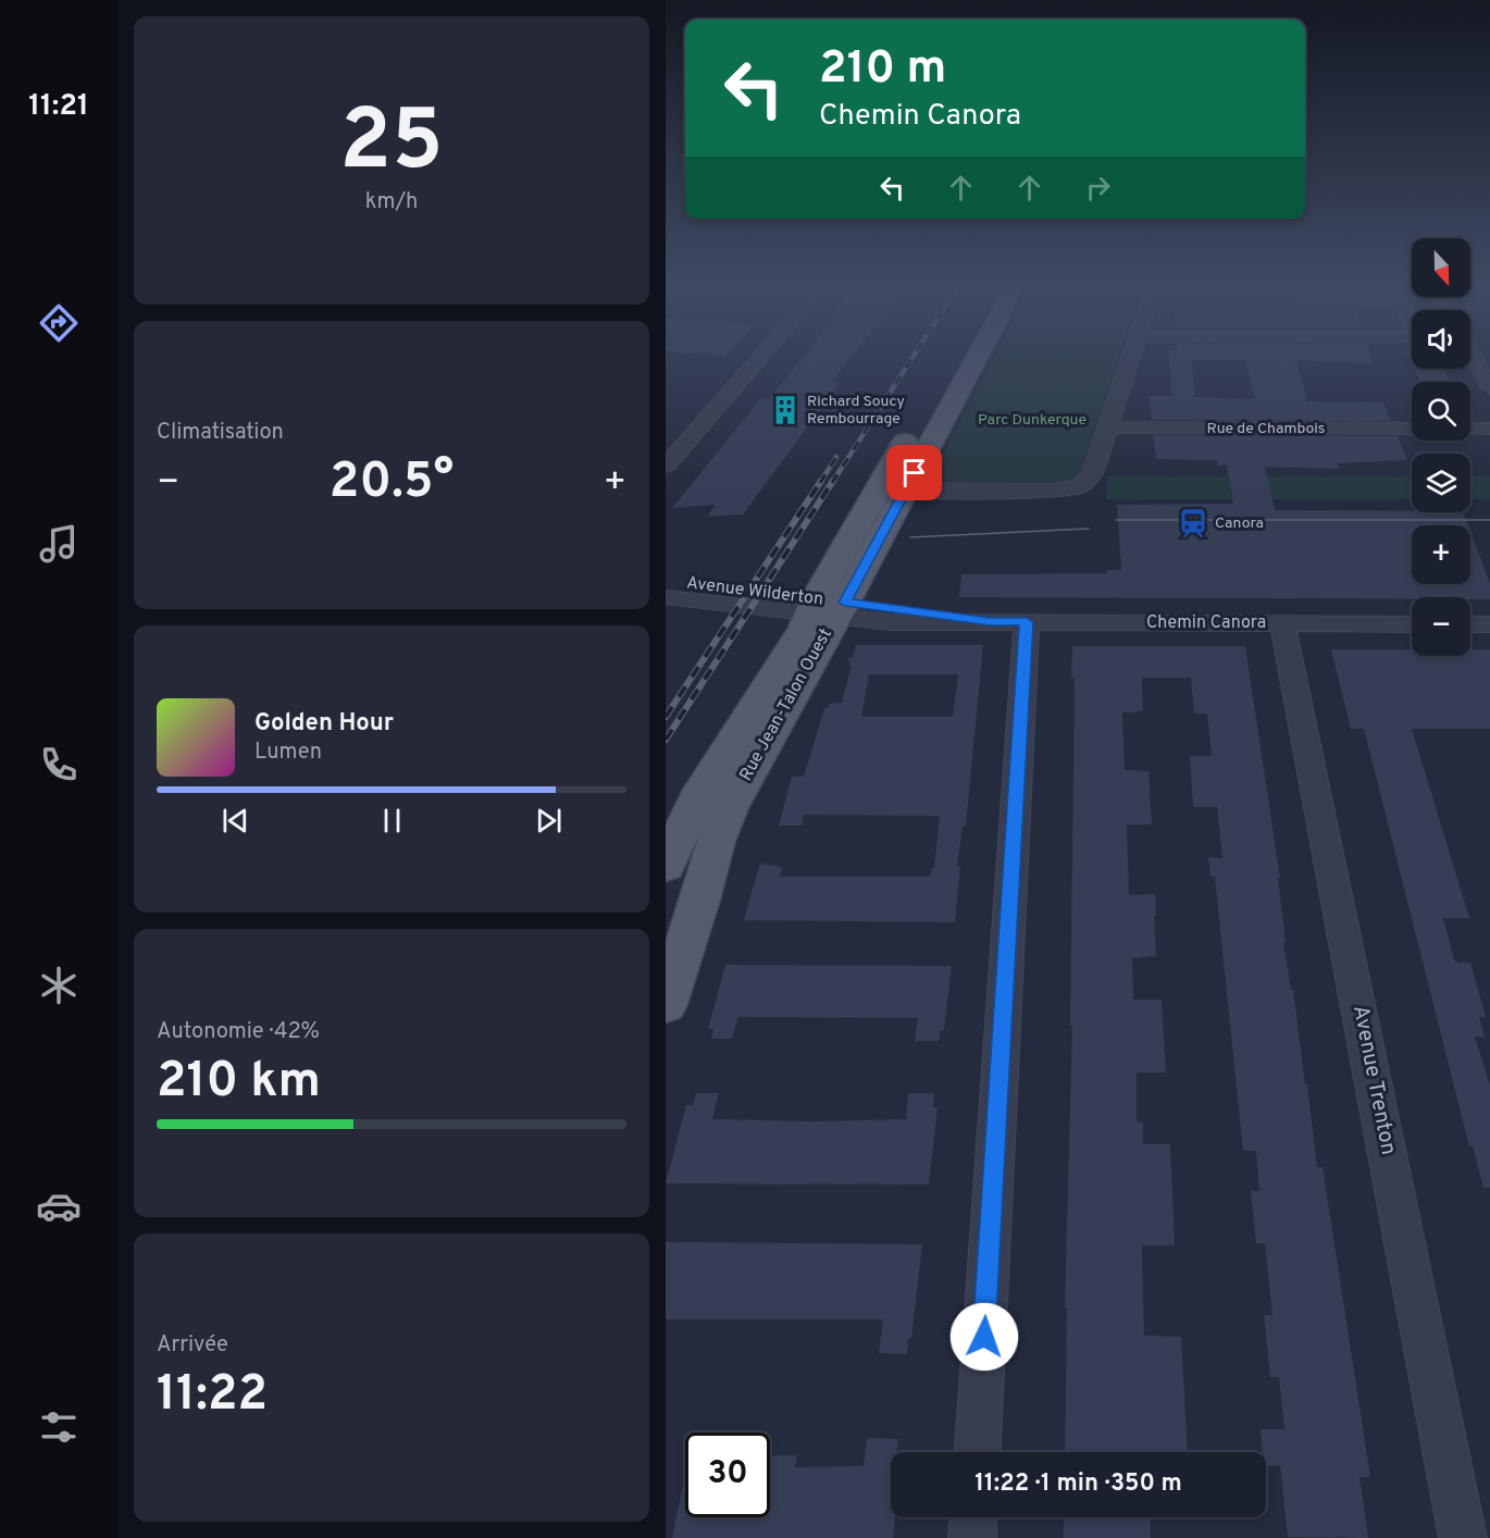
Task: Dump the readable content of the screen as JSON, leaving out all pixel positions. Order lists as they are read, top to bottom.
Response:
{
  "streets": {
    "main road": ["Rue Jean-Talon Ouest"],
    "street": [
      "Rue de Chambois",
      "Avenue Wilderton",
      "Chemin Canora",
      "Avenue Trenton"
    ]
  },
  "crossings": [
    ["Avenue Wilderton", "Chemin Canora"],
    ["Avenue Wilderton", "Rue Jean-Talon Ouest"],
    ["Chemin Canora", "Rue Jean-Talon Ouest"],
    ["Chemin Canora", "Avenue Trenton"]
  ],
  "parks": ["Parc Dunkerque"],
  "places": {
    "building": ["Richard Soucy Rembourrage"],
    "station": ["Canora"]
  },
  "north": "bottom",
  "page": {
    "tabs": "11:21",
    "tile": [
      ["25", "km/h"],
      "Climatisation",
      ["Autonomie · 42%", "210 km"],
      ["Arrivée", "11:22"]
    ],
    "turn": ["210 m", "Chemin Canora"],
    "map_buttons": ["+", "−"],
    "heat": ["−", "20.5°", "+"],
    "song": ["Golden Hour", "Lumen"],
    "limit": "30",
    "trip": "11:22 · 1 min · 350 m"
  }
}
